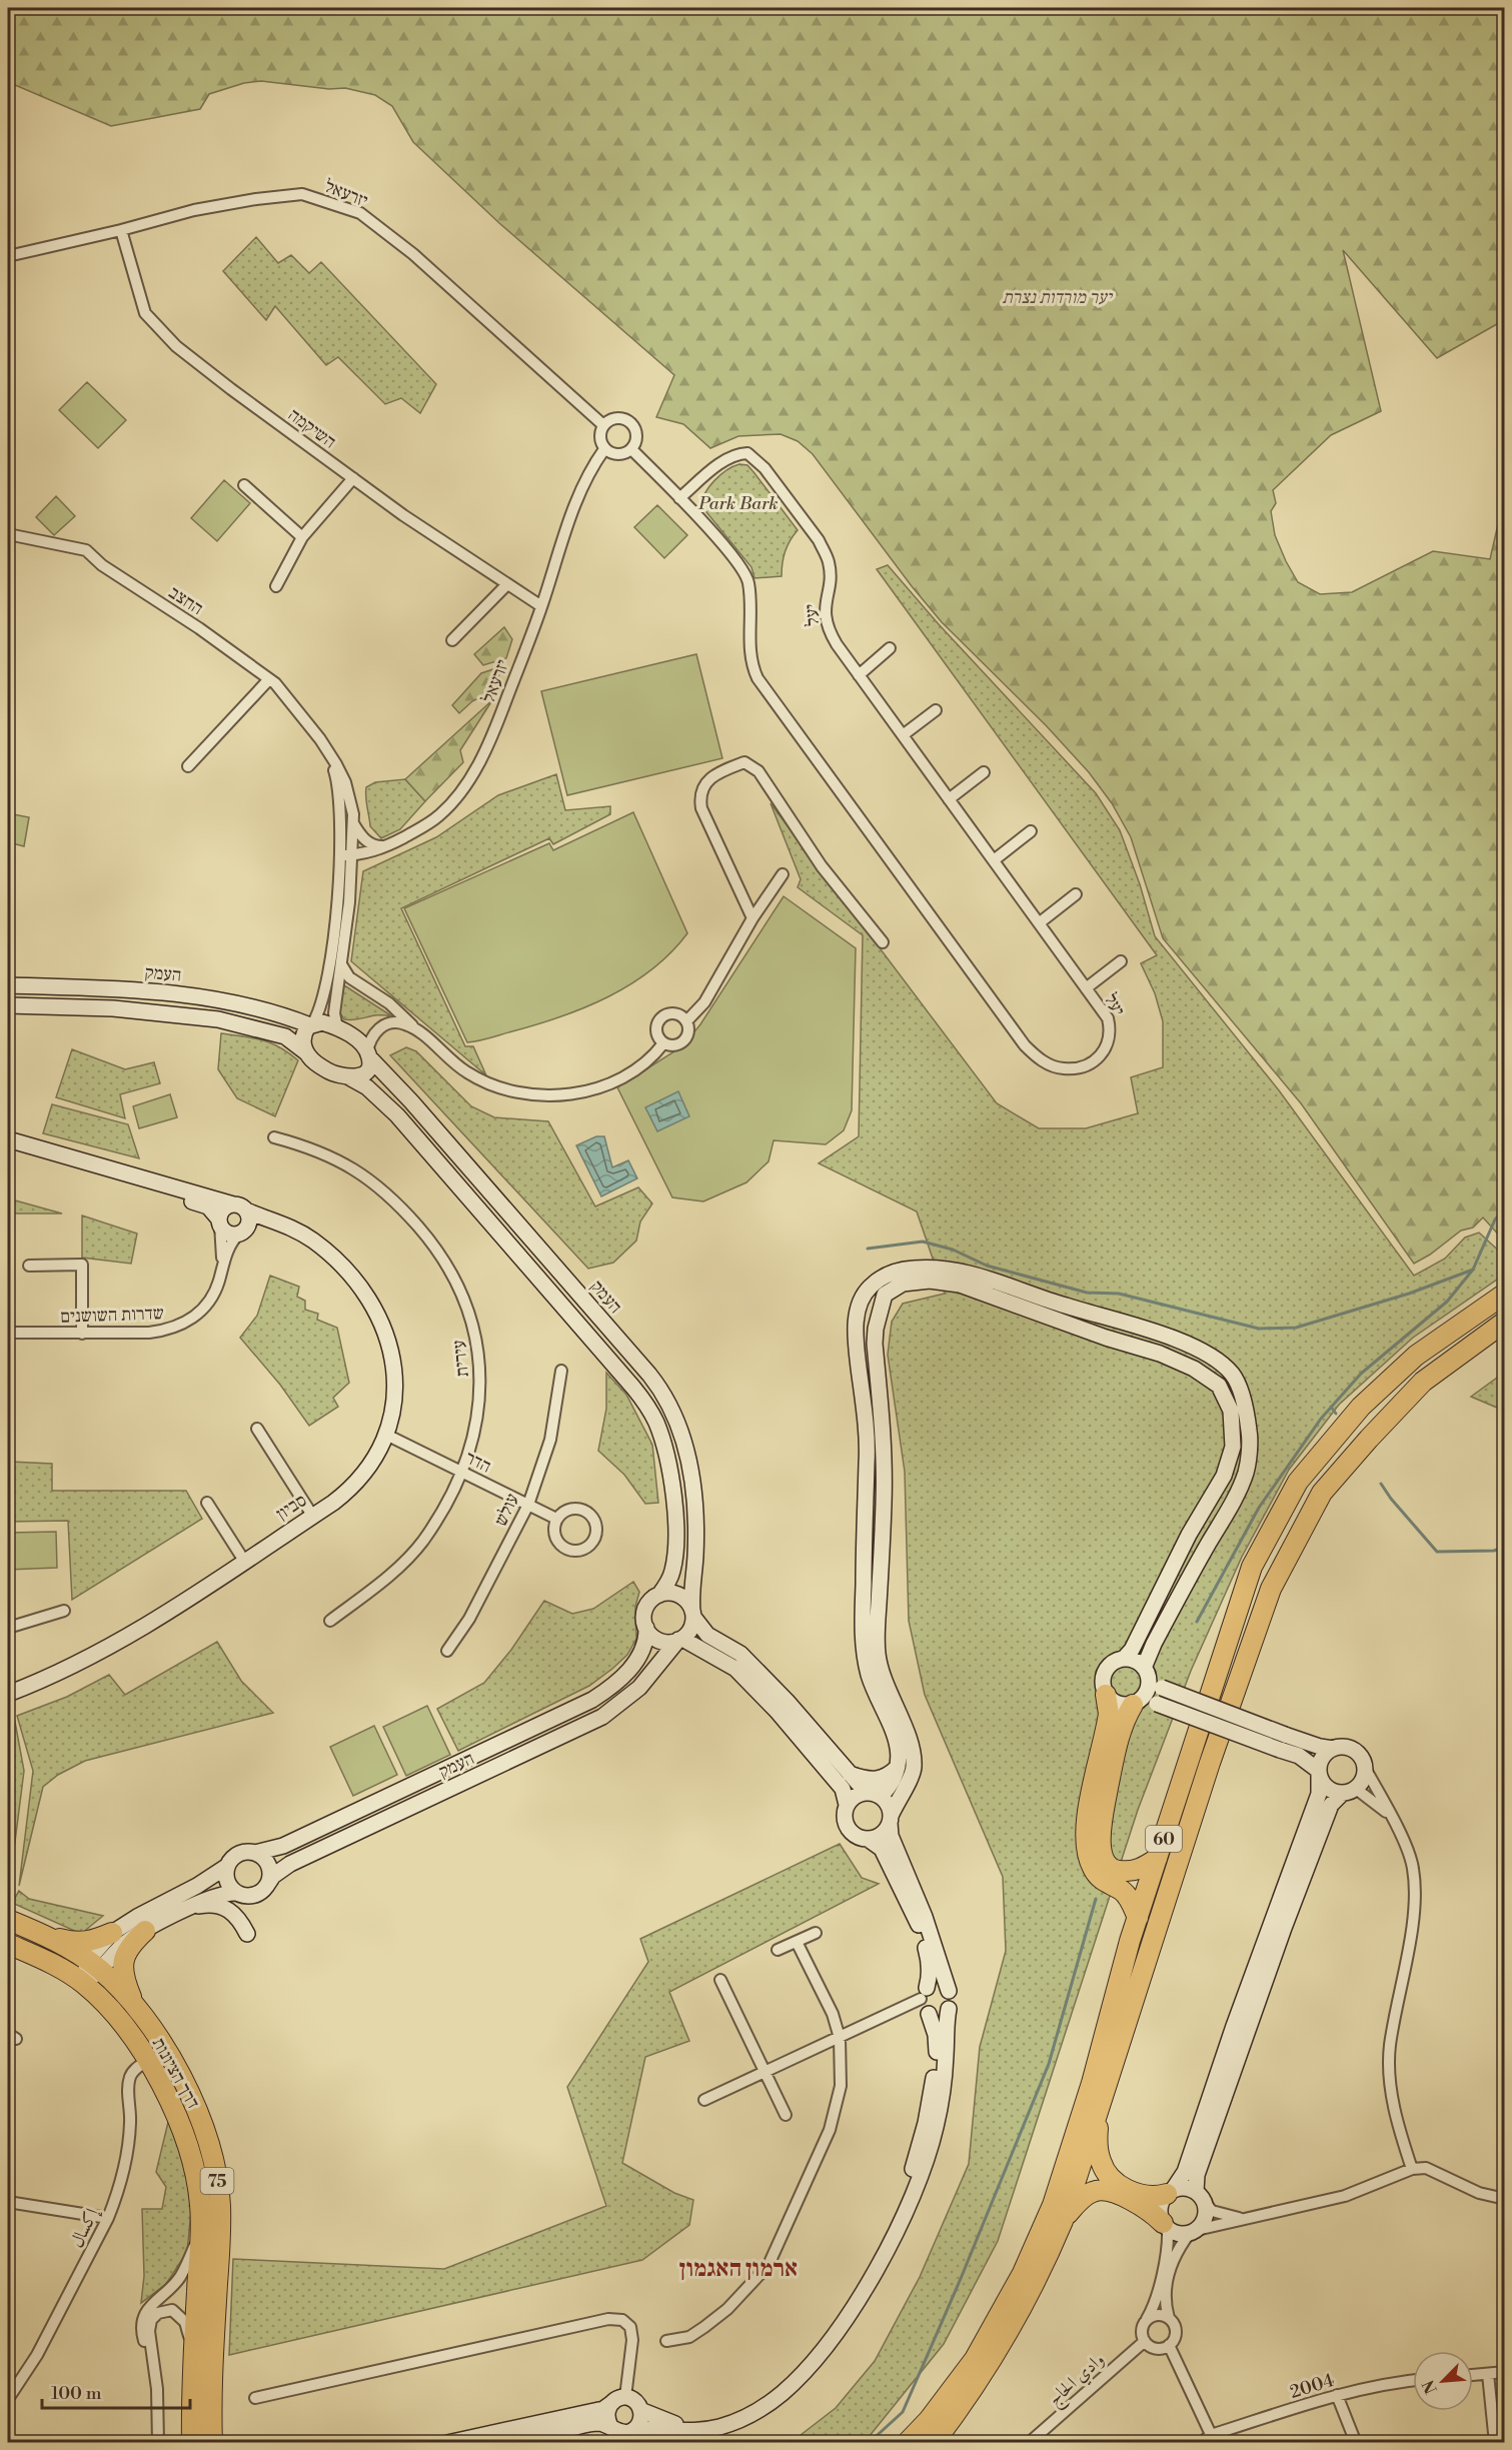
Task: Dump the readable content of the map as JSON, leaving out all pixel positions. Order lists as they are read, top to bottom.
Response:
{
  "streets": {
    "highway": ["60", "דרך הציונות", "75"],
    "street": [
      "יזרעאל",
      "השיקמה",
      "החצב",
      "יעל",
      "העמק",
      "שדרות השושנים",
      "עירית",
      "הדר",
      "סביון",
      "עולש",
      "إكسال",
      "وادي الحاج",
      "2004"
    ]
  },
  "crossings": [
    ["יזרעאל", "השיקמה"],
    ["יזרעאל", "החצב"],
    ["החצב", "העמק"],
    ["שדרות השושנים", "סביון"],
    ["עירית", "הדר"],
    ["הדר", "סביון"],
    ["הדר", "עולש"],
    ["דרך הציונות", "إكسال"]
  ],
  "districts": ["ארמון האגמון"],
  "parks": ["יער מורדות נצרת", "Park Bark"],
  "scale_bar": "100 m",
  "north": "bottom left"
}
